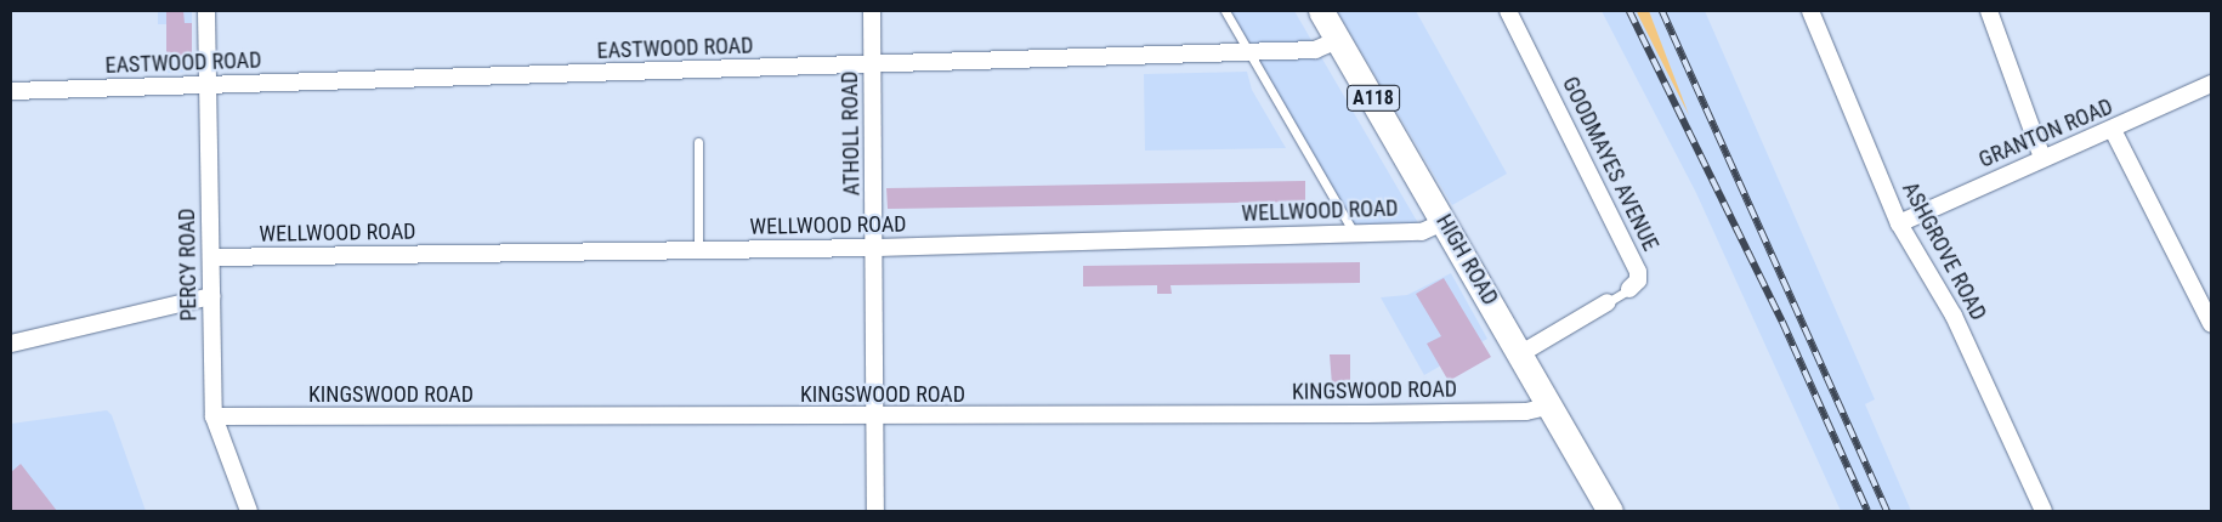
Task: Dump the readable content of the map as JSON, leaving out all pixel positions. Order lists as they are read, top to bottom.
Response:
{
  "streets": {
    "main road": ["A118", "HIGH ROAD"],
    "street": [
      "EASTWOOD ROAD",
      "ATHOLL ROAD",
      "GRANTON ROAD",
      "GOODMAYES AVENUE",
      "WELLWOOD ROAD",
      "ASHGROVE ROAD",
      "PERCY ROAD",
      "KINGSWOOD ROAD"
    ]
  },
  "crossings": [
    ["EASTWOOD ROAD", "ATHOLL ROAD"],
    ["EASTWOOD ROAD", "HIGH ROAD"],
    ["EASTWOOD ROAD", "PERCY ROAD"],
    ["ATHOLL ROAD", "WELLWOOD ROAD"],
    ["ATHOLL ROAD", "KINGSWOOD ROAD"],
    ["GRANTON ROAD", "ASHGROVE ROAD"],
    ["GOODMAYES AVENUE", "HIGH ROAD"],
    ["WELLWOOD ROAD", "HIGH ROAD"],
    ["WELLWOOD ROAD", "PERCY ROAD"],
    ["HIGH ROAD", "KINGSWOOD ROAD"],
    ["PERCY ROAD", "KINGSWOOD ROAD"]
  ]
}
